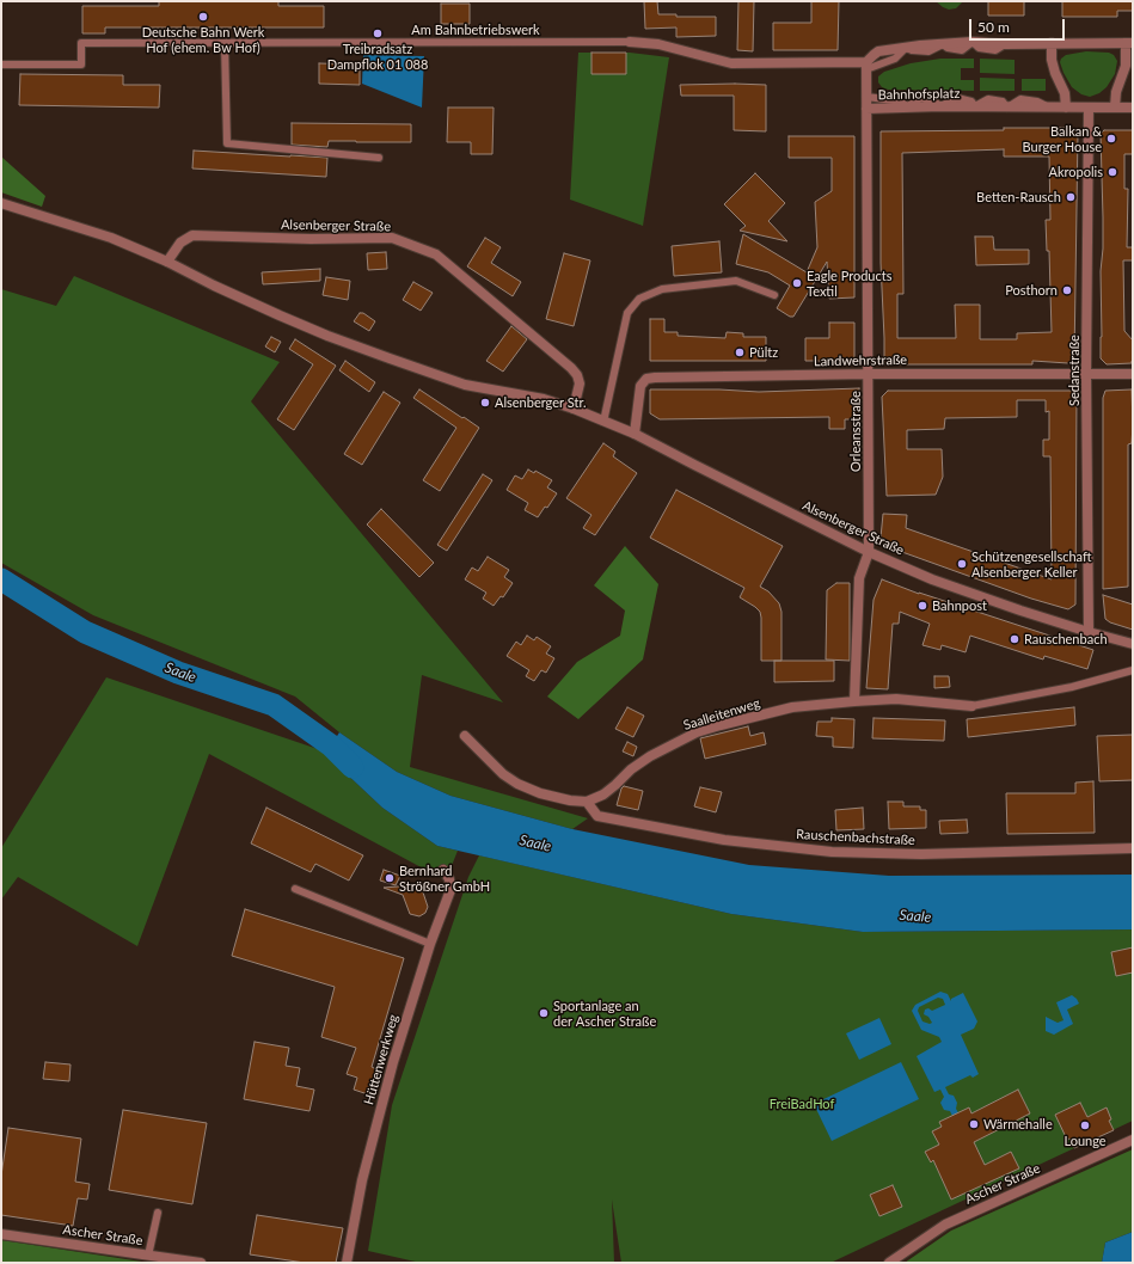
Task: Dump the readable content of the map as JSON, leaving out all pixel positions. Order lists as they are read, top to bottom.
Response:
{
  "streets": {
    "street": [
      "Am Bahnbetriebswerk",
      "Bahnhofsplatz",
      "Alsenberger Straße",
      "Landwehrstraße",
      "Sedanstraße",
      "Orleansstraße",
      "Saalleitenweg",
      "Rauschenbachstraße",
      "Hüttenwerkweg",
      "Ascher Straße"
    ]
  },
  "crossings": [
    ["Am Bahnbetriebswerk", "Bahnhofsplatz"],
    ["Bahnhofsplatz", "Sedanstraße"],
    ["Bahnhofsplatz", "Orleansstraße"],
    ["Alsenberger Straße", "Landwehrstraße"],
    ["Alsenberger Straße", "Sedanstraße"],
    ["Alsenberger Straße", "Orleansstraße"],
    ["Landwehrstraße", "Sedanstraße"],
    ["Landwehrstraße", "Orleansstraße"],
    ["Saalleitenweg", "Rauschenbachstraße"]
  ],
  "water": ["Saale"],
  "parks": ["FreiBadHof"],
  "places": [
    "Deutsche Bahn Werk Hof (ehem. Bw Hof)",
    "Treibradsatz Dampflok 01 088",
    "Balkan & Burger House",
    "Akropolis",
    "Betten-Rausch",
    "Eagle Products Textil",
    "Posthorn",
    "Pültz",
    "Alsenberger Str.",
    "Schützengesellschaft Alsenberger Keller",
    "Bahnpost",
    "Rauschenbach",
    "Bernhard Strößner GmbH",
    "Sportanlage an der Ascher Straße",
    "Wärmehalle",
    "Lounge"
  ],
  "scale_bar": "50 m"
}
